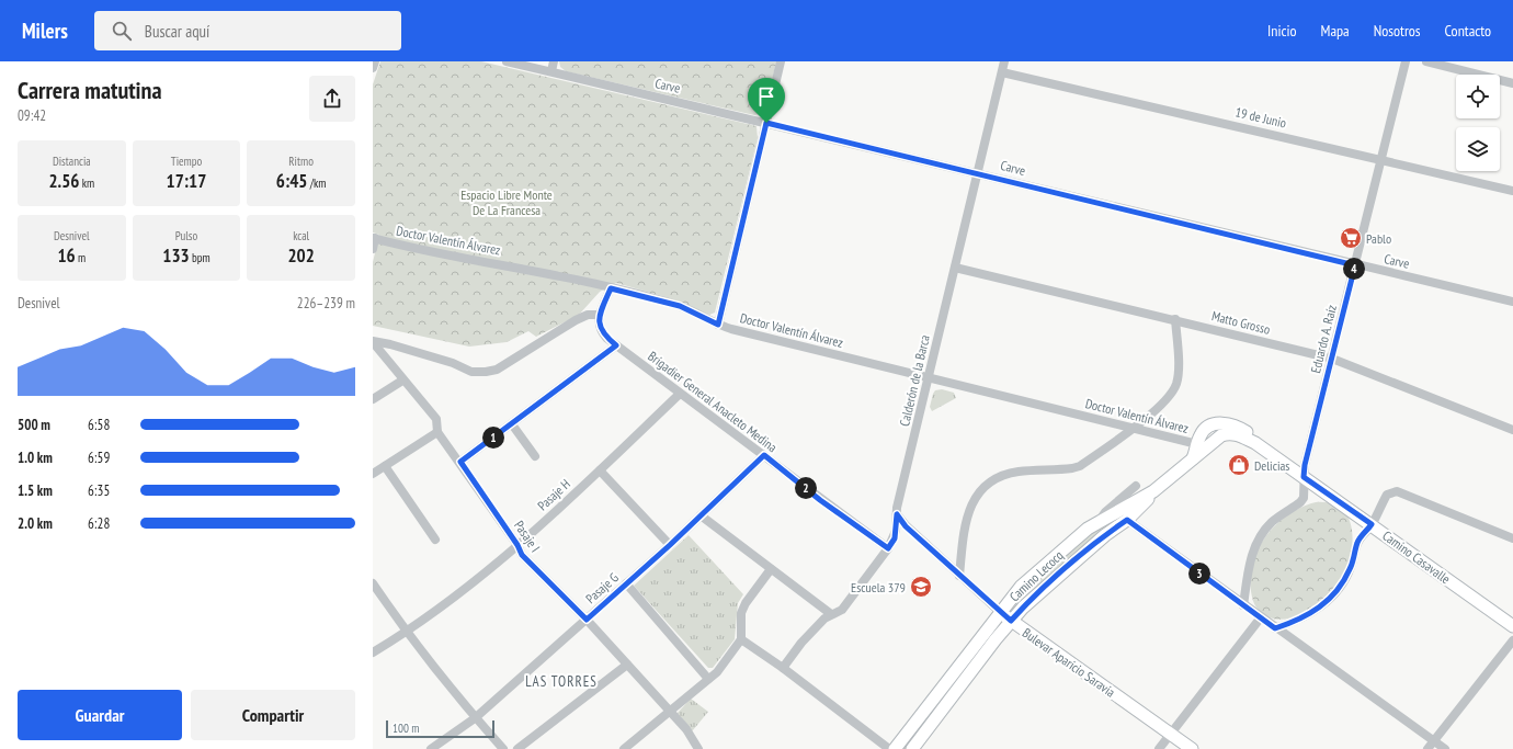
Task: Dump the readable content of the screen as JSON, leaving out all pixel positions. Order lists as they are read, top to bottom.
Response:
{
  "streets": {
    "street": [
      "Carve",
      "19 de Junio",
      "Doctor Valentín Álvarez",
      "Matto Grosso",
      "Eduardo A. Raíz",
      "Calderón de la Barca",
      "Brigadier General Anacleto Medina",
      "Pasaje H",
      "Pasaje I",
      "Camino Casavalle",
      "Camino Lecocq",
      "Pasaje G",
      "Bulevar Aparicio Saravia"
    ]
  },
  "crossings": [
    ["Carve", "Eduardo A. Raíz"],
    ["Carve", "Calderón de la Barca"],
    ["19 de Junio", "Eduardo A. Raíz"],
    ["19 de Junio", "Calderón de la Barca"],
    ["Doctor Valentín Álvarez", "Calderón de la Barca"],
    ["Doctor Valentín Álvarez", "Camino Lecocq"],
    ["Matto Grosso", "Eduardo A. Raíz"],
    ["Matto Grosso", "Calderón de la Barca"],
    ["Eduardo A. Raíz", "Camino Casavalle"],
    ["Calderón de la Barca", "Brigadier General Anacleto Medina"],
    ["Calderón de la Barca", "Bulevar Aparicio Saravia"],
    ["Brigadier General Anacleto Medina", "Pasaje H"],
    ["Brigadier General Anacleto Medina", "Pasaje G"],
    ["Pasaje H", "Pasaje I"],
    ["Pasaje I", "Pasaje G"],
    ["Camino Casavalle", "Camino Lecocq"],
    ["Camino Lecocq", "Bulevar Aparicio Saravia"]
  ],
  "districts": ["LAS TORRES"],
  "parks": ["Espacio Libre Monte De La Francesa"],
  "places": {
    "supermarket": ["Pablo"],
    "shop": ["Delicias"],
    "school or university": ["Escuela 379"]
  },
  "scale_bar": "100 m",
  "page": {
    "header": "Milers",
    "search": "Buscar aquí",
    "nav": [
      "Inicio",
      "Mapa",
      "Nosotros",
      "Contacto"
    ],
    "heading": ["Carrera matutina", "09:42"],
    "stats": [
      ["Distancia", "2.56 km"],
      ["Tiempo", "17:17"],
      ["Ritmo", "6:45 /km"],
      ["Desnivel", "16 m"],
      ["Pulso", "133 bpm"],
      ["kcal", "202"]
    ],
    "pins": [
      "4",
      "1",
      "2",
      "3"
    ],
    "chart": ["Desnivel", "226–239 m"],
    "list": [
      {
        "name": "500 m",
        "note": "6:58"
      },
      {
        "name": "1.0 km",
        "note": "6:59"
      },
      {
        "name": "1.5 km",
        "note": "6:35"
      },
      {
        "name": "2.0 km",
        "note": "6:28"
      }
    ],
    "buttons": ["Guardar", "Compartir"],
    "scale": "100 m"
  }
}
